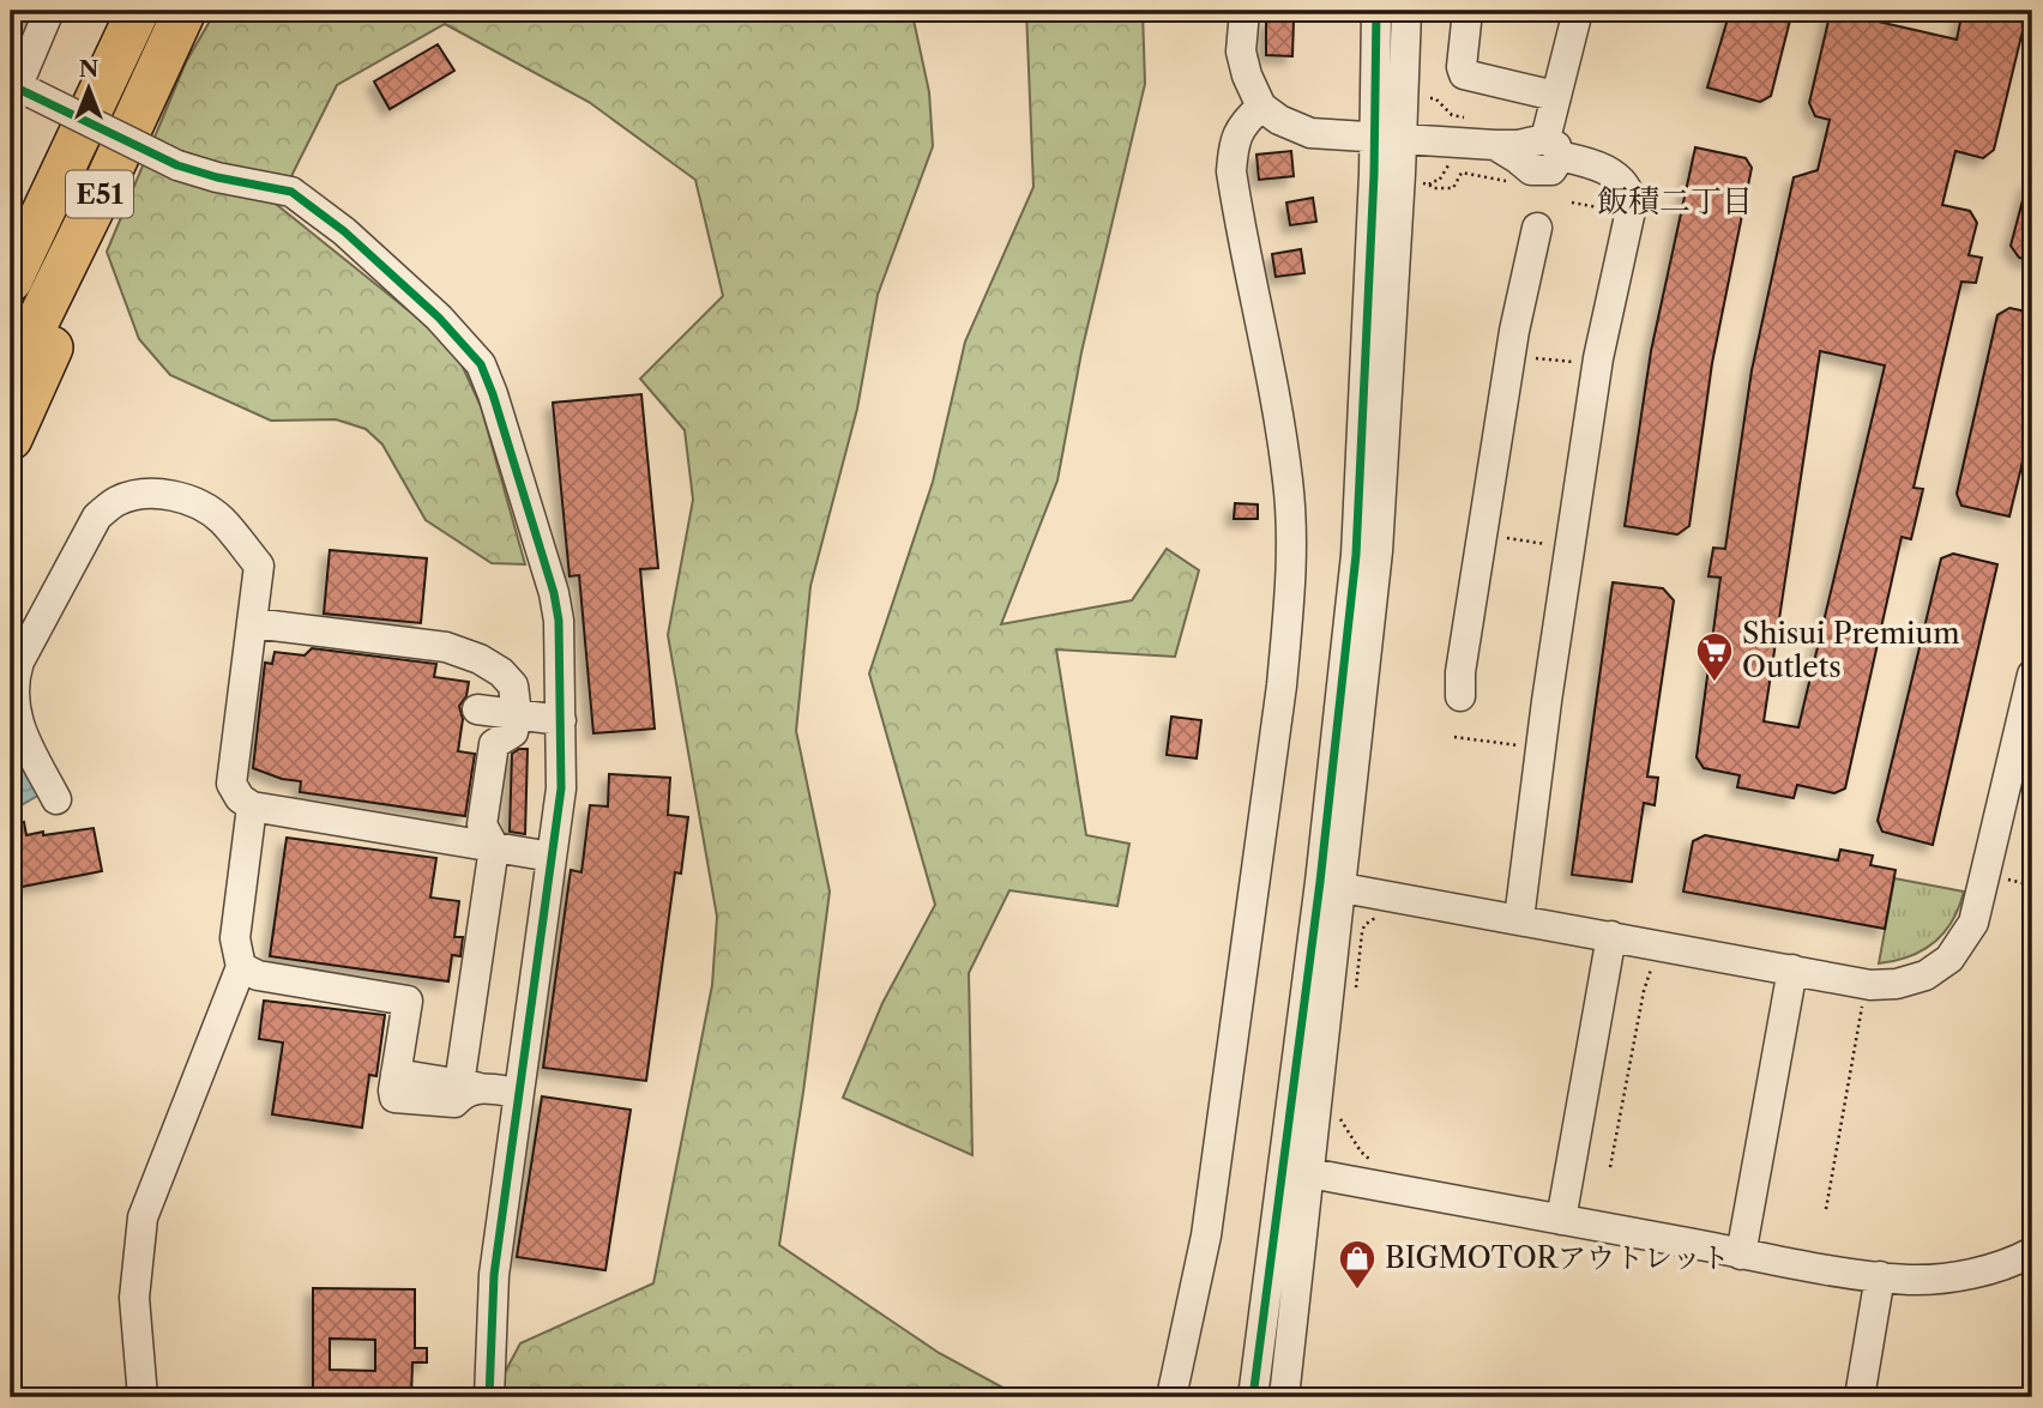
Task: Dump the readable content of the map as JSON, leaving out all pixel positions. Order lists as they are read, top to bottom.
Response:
{
  "streets": {
    "highway": ["E51"]
  },
  "districts": ["飯積二丁目"],
  "places": {
    "supermarket": ["Shisui Premium Outlets"],
    "shop": ["BIGMOTORアウトレット"]
  },
  "north": "top"
}
